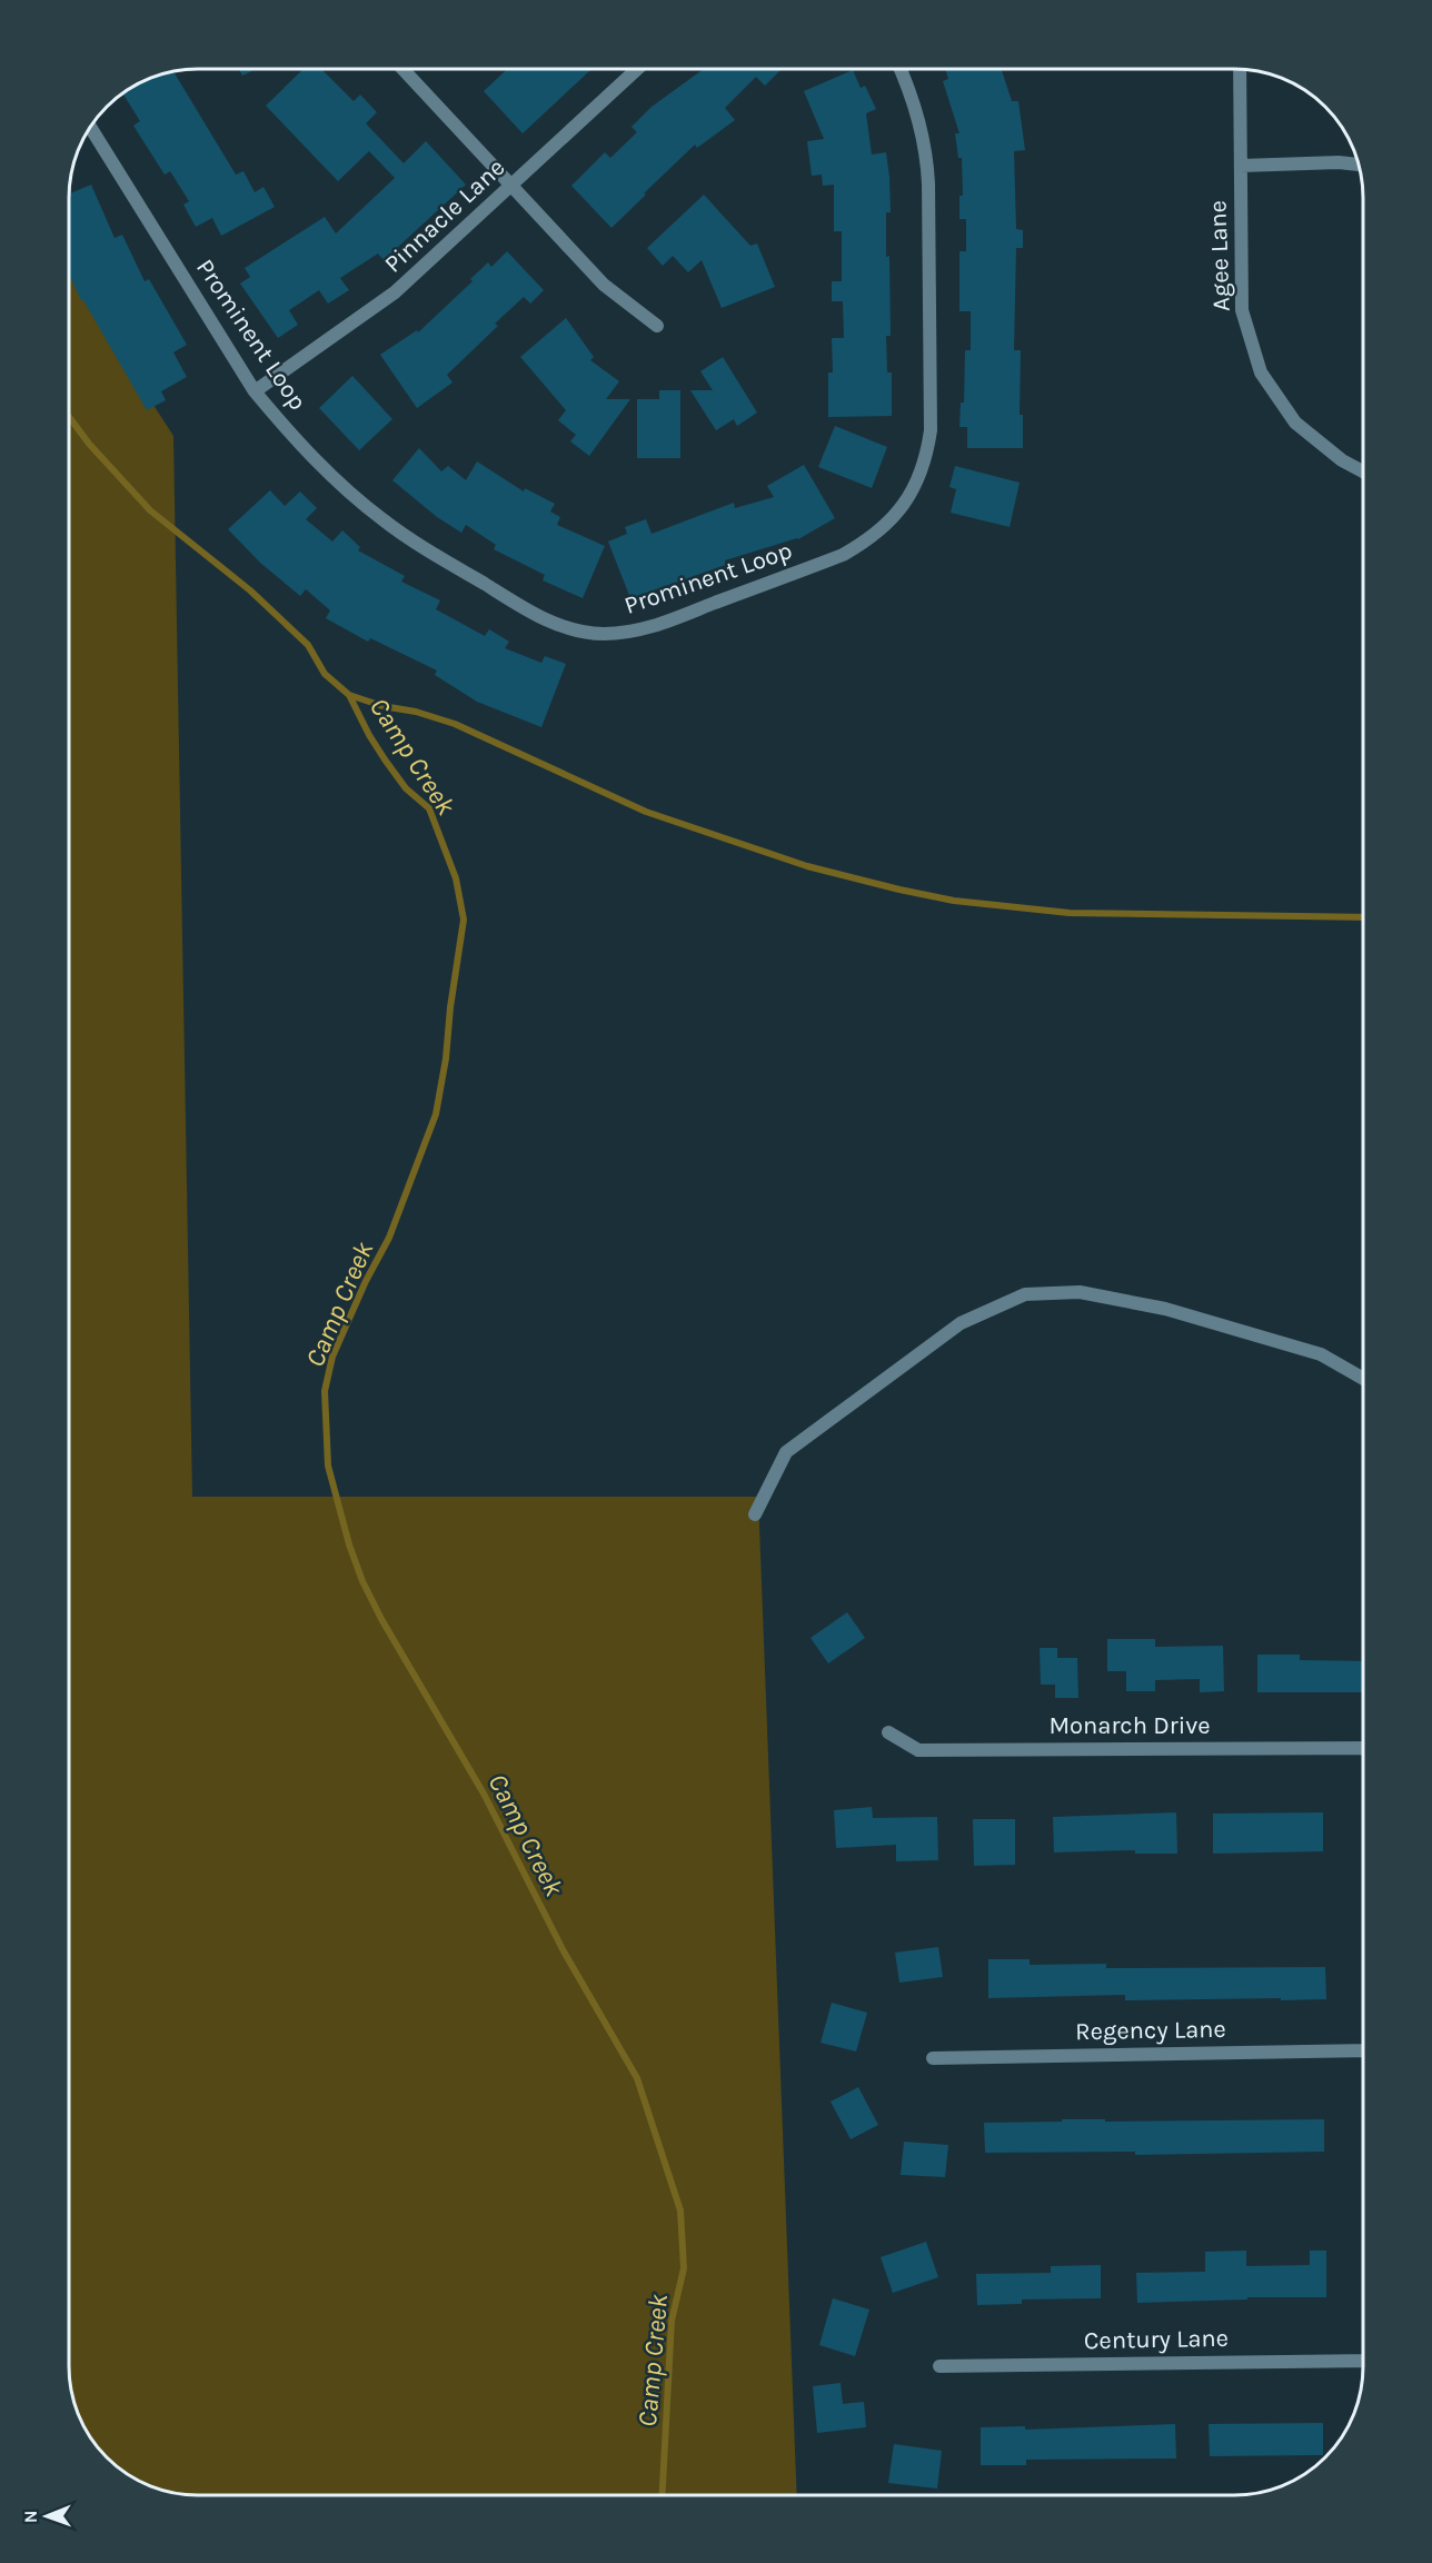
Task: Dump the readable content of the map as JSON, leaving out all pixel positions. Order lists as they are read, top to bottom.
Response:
{
  "streets": {
    "street": [
      "Pinnacle Lane",
      "Agee Lane",
      "Prominent Loop",
      "Monarch Drive",
      "Regency Lane",
      "Century Lane"
    ]
  },
  "crossings": [
    ["Pinnacle Lane", "Prominent Loop"]
  ],
  "water": ["Camp Creek"],
  "north": "left"
}
